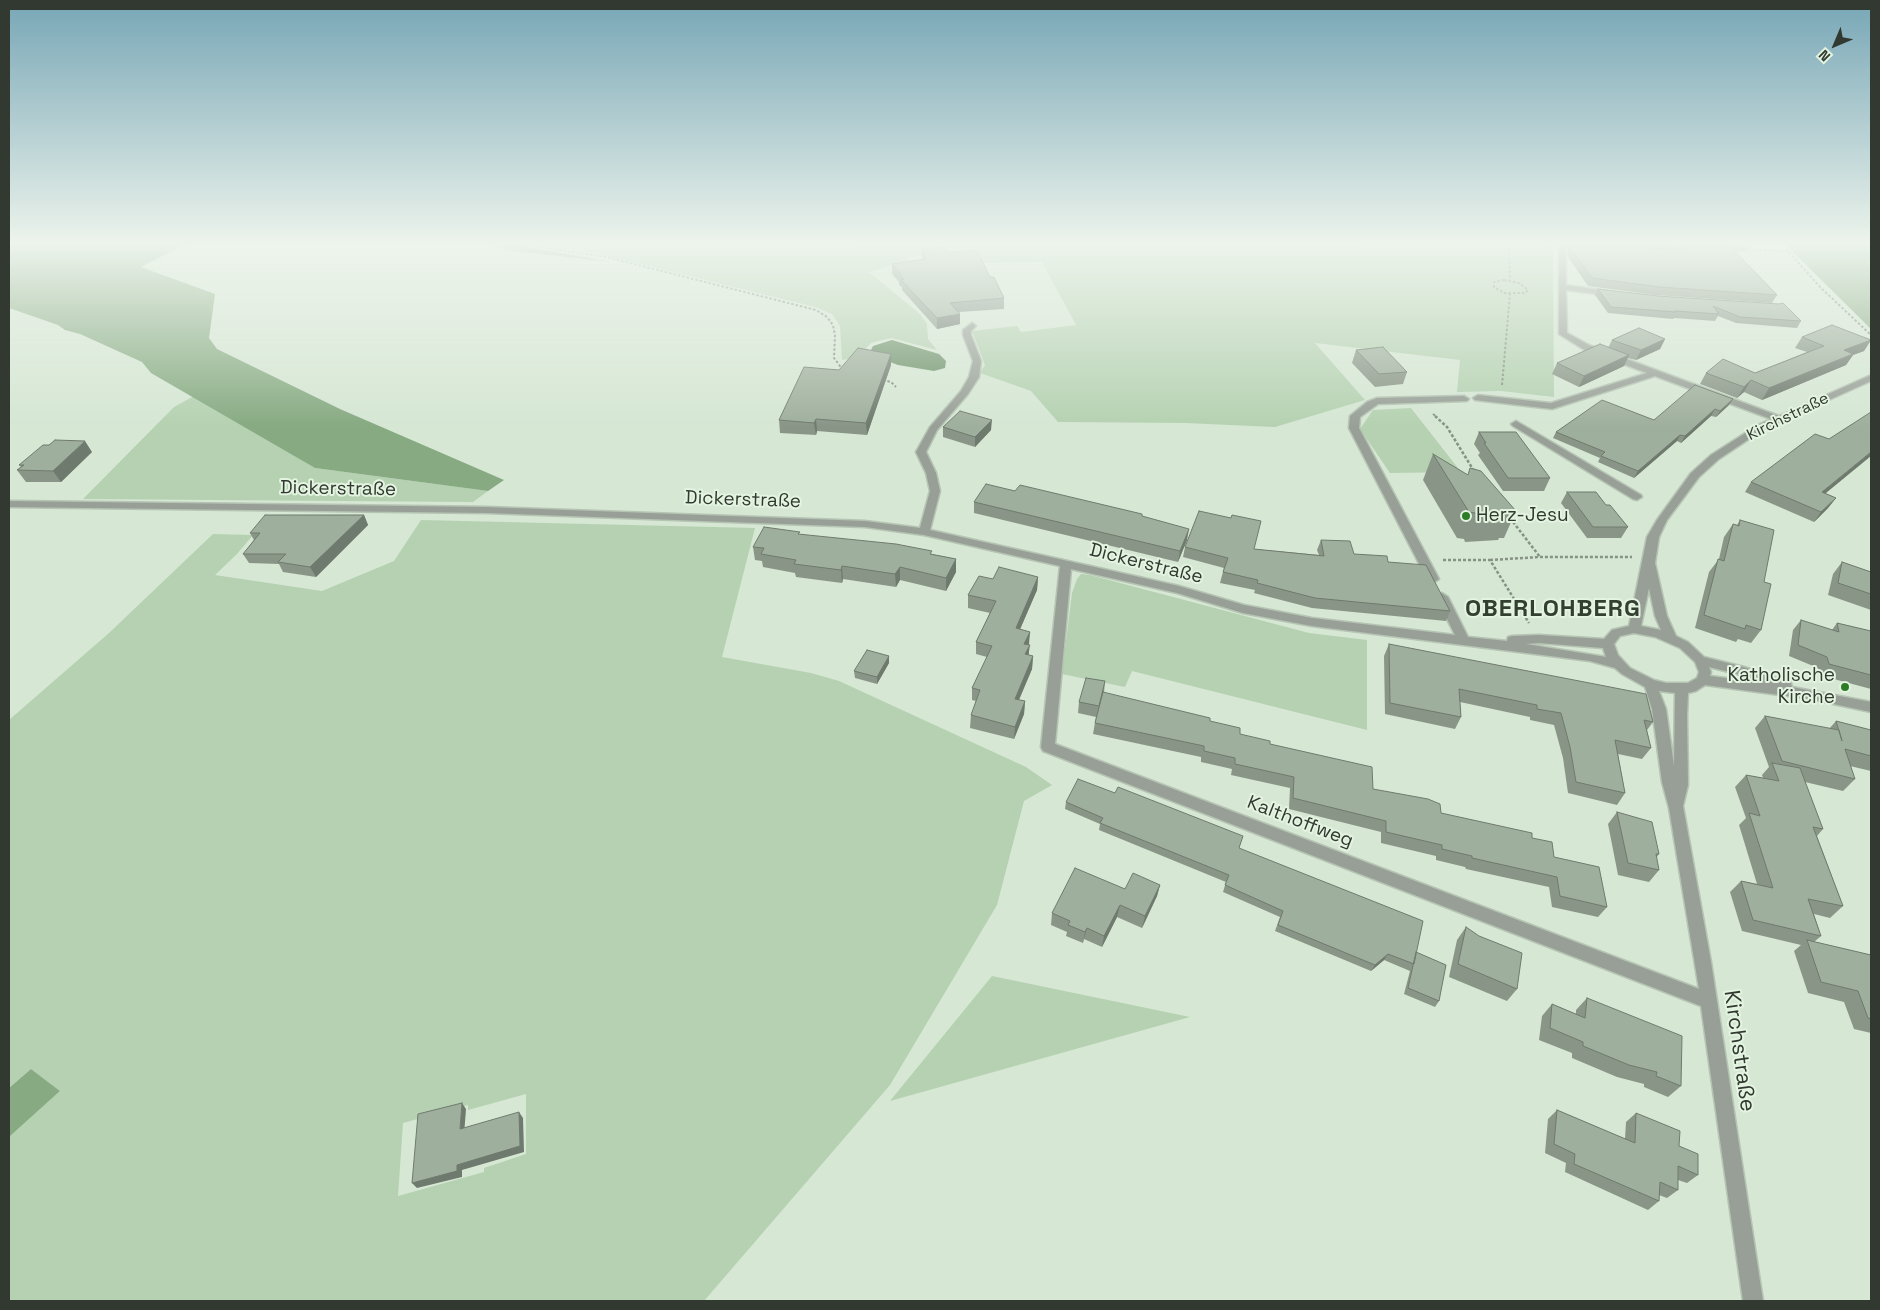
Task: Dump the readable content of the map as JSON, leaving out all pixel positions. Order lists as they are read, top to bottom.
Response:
{
  "streets": {
    "street": ["Kirchstraße", "Dickerstraße", "Kalthoffweg"]
  },
  "crossings": [
    ["Kirchstraße", "Kalthoffweg"],
    ["Dickerstraße", "Kalthoffweg"]
  ],
  "districts": ["OBERLOHBERG"],
  "places": ["Herz-Jesu", "Katholische Kirche"],
  "north": "bottom left"
}
